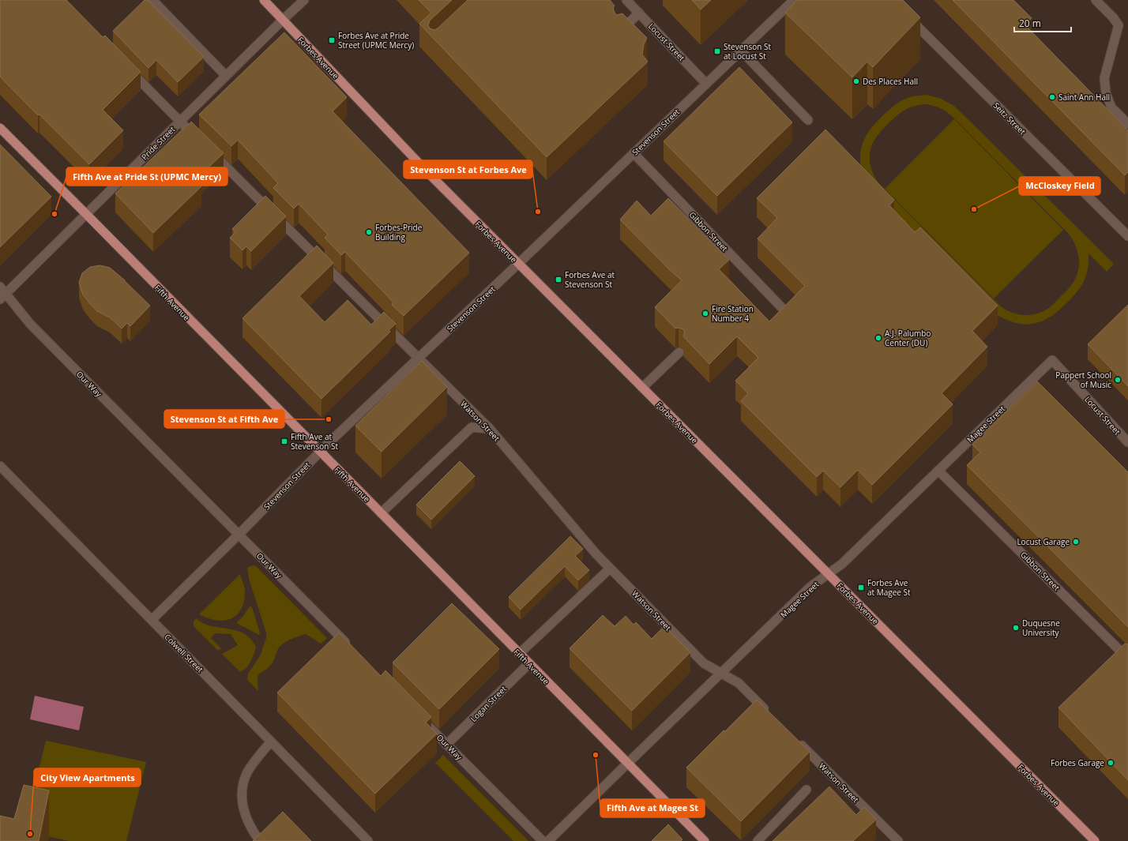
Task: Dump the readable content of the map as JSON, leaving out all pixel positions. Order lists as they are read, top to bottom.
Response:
{
  "streets": {
    "main road": ["Forbes Avenue", "Fifth Avenue"],
    "street": [
      "Locust Street",
      "Seitz Street",
      "Stevenson Street",
      "Pride Street",
      "Gibbon Street",
      "Our Way",
      "Watson Street",
      "Magee Street",
      "Colwell Street",
      "Logan Street"
    ]
  },
  "crossings": [
    ["Locust Street", "Stevenson Street"],
    ["Locust Street", "Magee Street"],
    ["Forbes Avenue", "Stevenson Street"],
    ["Forbes Avenue", "Pride Street"],
    ["Forbes Avenue", "Magee Street"],
    ["Stevenson Street", "Gibbon Street"],
    ["Stevenson Street", "Fifth Avenue"],
    ["Stevenson Street", "Our Way"],
    ["Stevenson Street", "Watson Street"],
    ["Stevenson Street", "Colwell Street"],
    ["Pride Street", "Fifth Avenue"],
    ["Pride Street", "Our Way"],
    ["Gibbon Street", "Magee Street"],
    ["Fifth Avenue", "Magee Street"],
    ["Fifth Avenue", "Logan Street"],
    ["Our Way", "Logan Street"],
    ["Watson Street", "Magee Street"]
  ],
  "places": {
    "transit": [
      "Forbes Ave at Pride Street (UPMC Mercy)",
      "Stevenson St at Locust St",
      "Forbes Ave at Stevenson St",
      "Fifth Ave at Stevenson St",
      "Forbes Ave at Magee St"
    ],
    "other": [
      "Des Places Hall",
      "Saint Ann Hall",
      "McCloskey Field",
      "Stevenson St at Forbes Ave",
      "Fifth Ave at Pride St (UPMC Mercy)",
      "Forbes-Pride Building",
      "Fire Station Number 4",
      "A.J. Palumbo Center (DU)",
      "Pappert School of Music",
      "Stevenson St at Fifth Ave",
      "Locust Garage",
      "Duquesne University",
      "Fifth Ave at Magee St",
      "Forbes Garage",
      "City View Apartments"
    ]
  },
  "scale_bar": "20 m"
}
